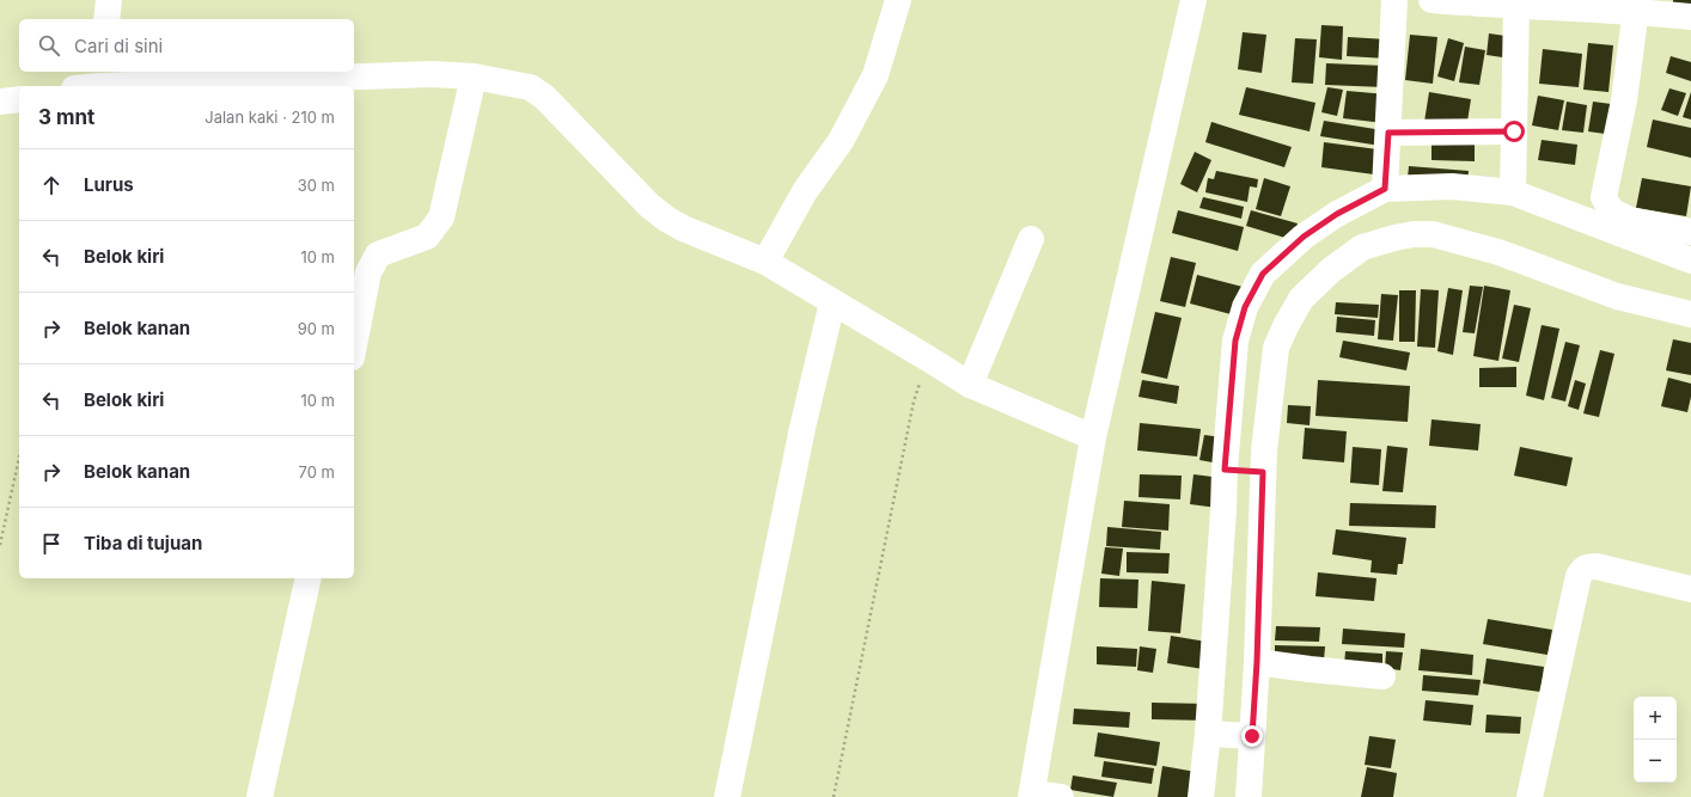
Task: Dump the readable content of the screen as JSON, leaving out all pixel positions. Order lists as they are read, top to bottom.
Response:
{
  "page": {
    "search": "Cari di sini",
    "heading": ["3 mnt", "Jalan kaki · 210 m"],
    "list": [
      ["Lurus", "30 m"],
      ["Belok kiri", "10 m"],
      ["Belok kanan", "90 m"],
      ["Belok kiri", "10 m"],
      ["Belok kanan", "70 m"],
      "Tiba di tujuan"
    ],
    "map_buttons": ["+", "−"]
  }
}
